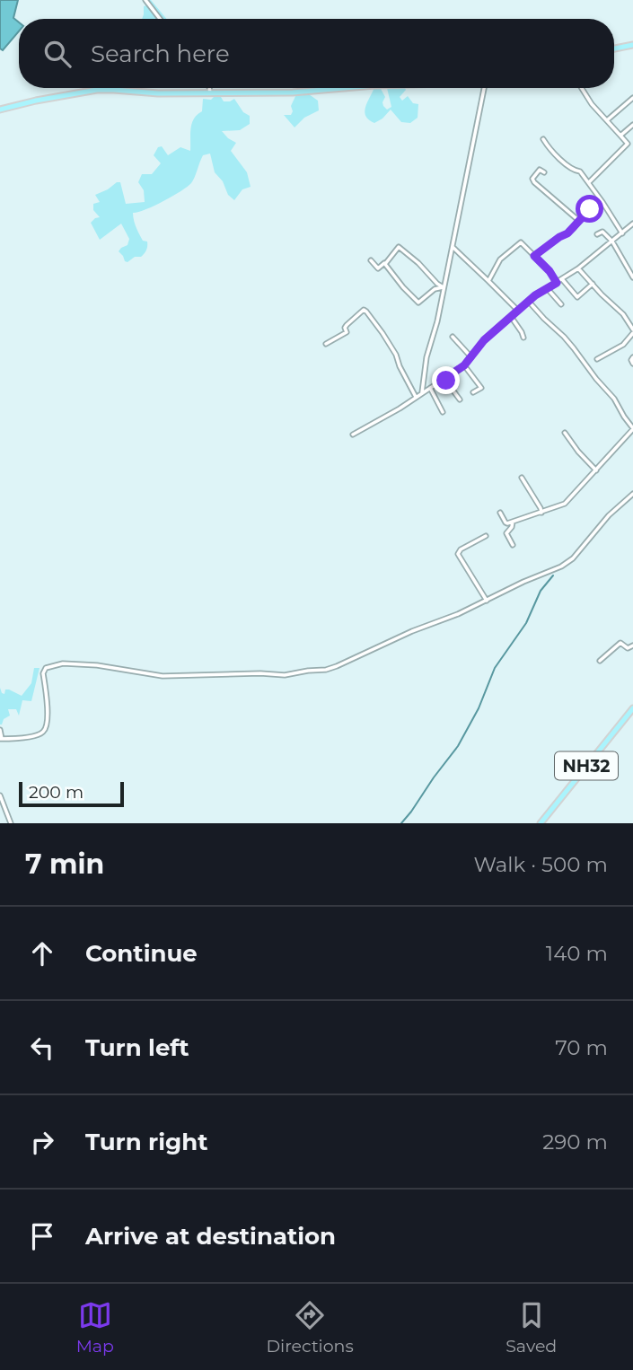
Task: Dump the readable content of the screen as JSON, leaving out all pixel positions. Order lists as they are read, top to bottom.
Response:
{
  "streets": {
    "main road": ["NH32"]
  },
  "scale_bar": "200 m",
  "page": {
    "search": "Search here",
    "scale": "200 m",
    "heading": ["7 min", "Walk · 500 m"],
    "list": [
      ["Continue", "140 m"],
      ["Turn left", "70 m"],
      ["Turn right", "290 m"],
      "Arrive at destination"
    ],
    "nav": ["Map", "Directions", "Saved"]
  }
}
